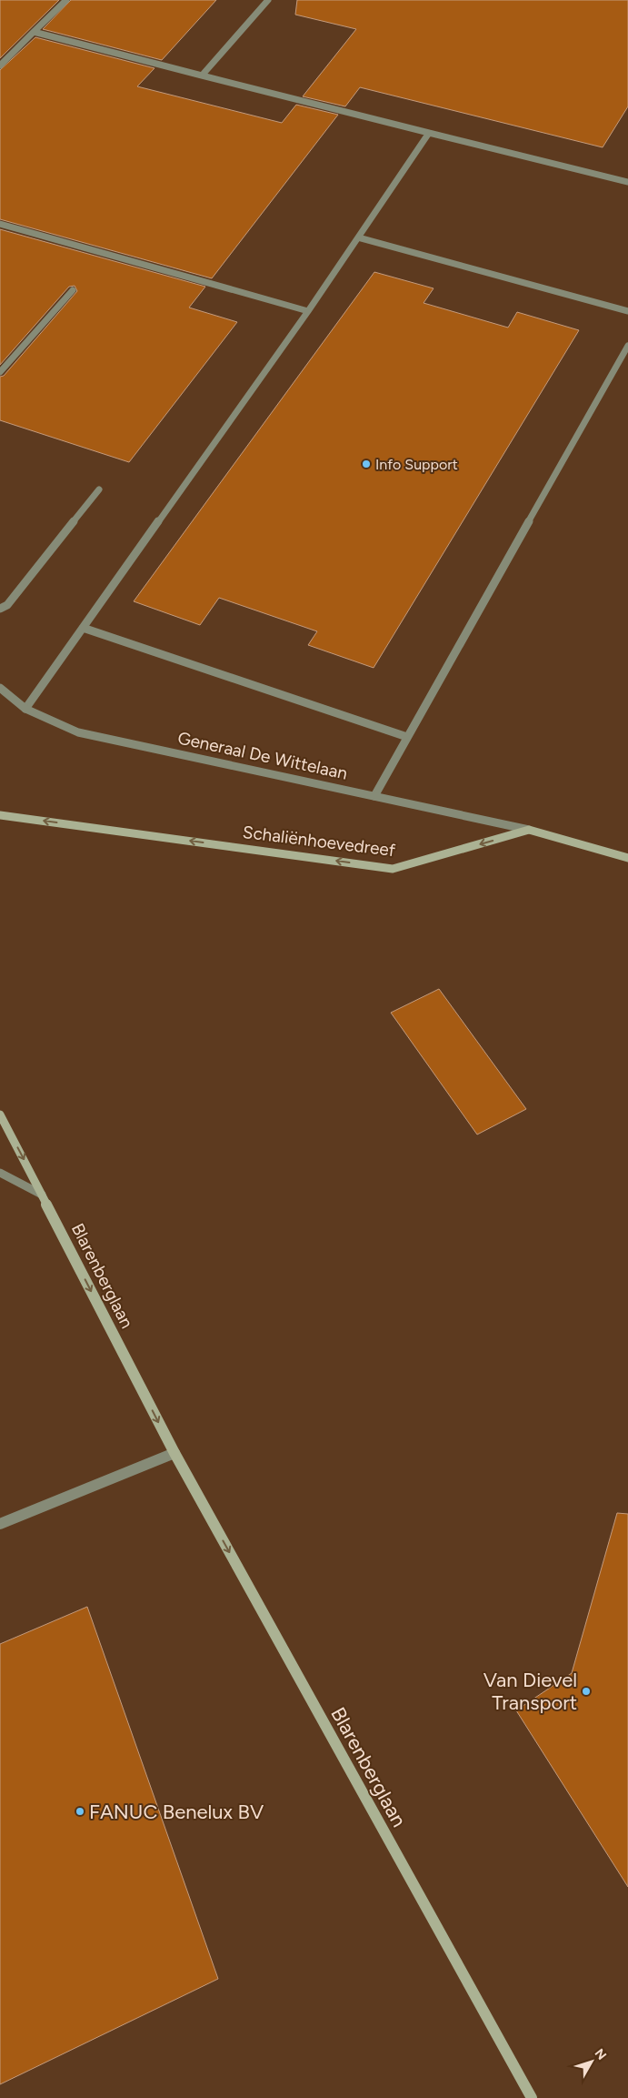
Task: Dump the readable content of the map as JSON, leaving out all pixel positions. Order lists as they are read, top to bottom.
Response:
{
  "streets": {
    "street": ["Generaal De Wittelaan", "Schaliënhoevedreef", "Blarenberglaan"]
  },
  "crossings": [
    ["Generaal De Wittelaan", "Schaliënhoevedreef"]
  ],
  "one_way": ["Schaliënhoevedreef", "Blarenberglaan"],
  "places": ["Info Support", "Van Dievel Transport", "FANUC Benelux BV"],
  "north": "top right"
}
